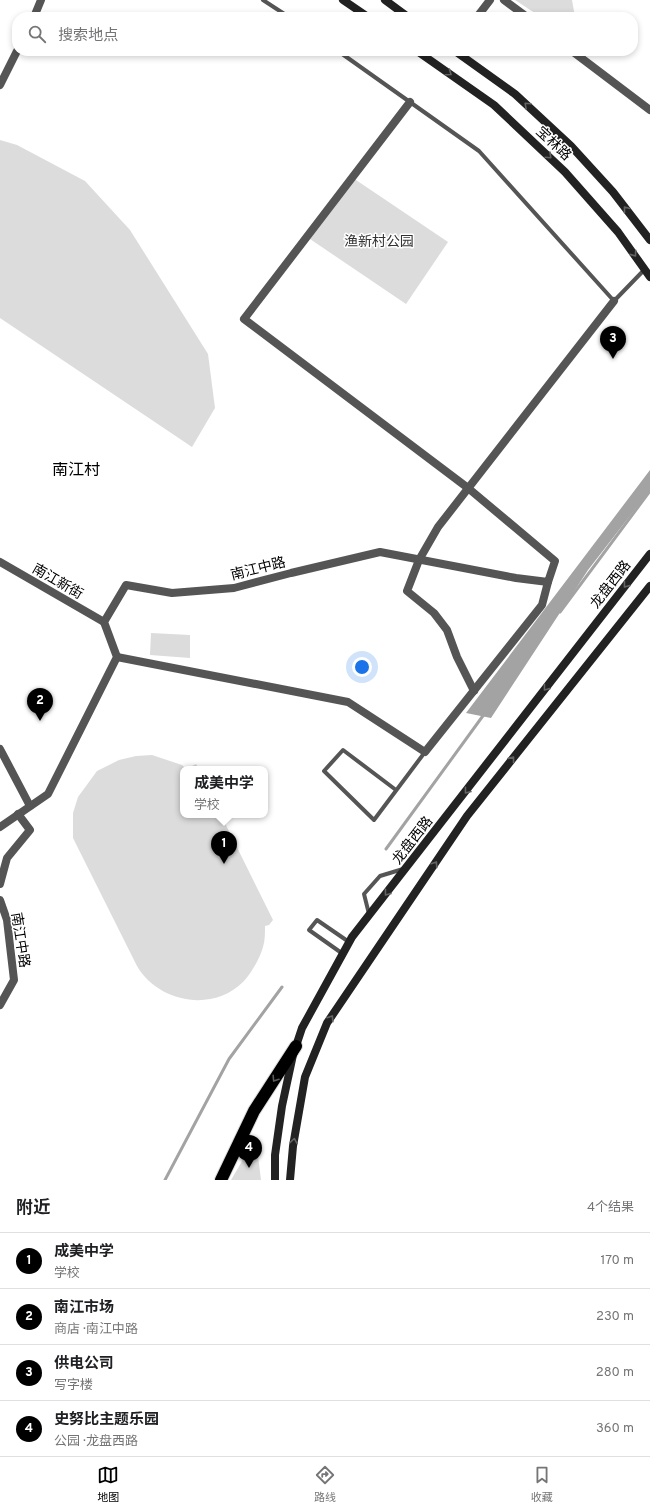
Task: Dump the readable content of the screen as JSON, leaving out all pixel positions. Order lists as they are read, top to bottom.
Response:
{
  "streets": {
    "street": [
      "宝林路",
      "南江中路",
      "南江新街",
      "龙盘西路"
    ]
  },
  "crossings": [
    ["南江中路", "南江新街"]
  ],
  "districts": ["南江村"],
  "parks": ["渔新村公园"],
  "page": {
    "search": "搜索地点",
    "pins": [
      "3",
      "2",
      "1",
      "4"
    ],
    "popup": ["成美中学", "学校"],
    "heading": ["附近", "4个结果"],
    "list": [
      {
        "mark": "1",
        "name": "成美中学",
        "note": "学校",
        "value": "170 m"
      },
      {
        "mark": "2",
        "name": "南江市场",
        "note": "商店 · 南江中路",
        "value": "230 m"
      },
      {
        "mark": "3",
        "name": "供电公司",
        "note": "写字楼",
        "value": "280 m"
      },
      {
        "mark": "4",
        "name": "史努比主题乐园",
        "note": "公园 · 龙盘西路",
        "value": "360 m"
      }
    ],
    "nav": ["地图", "路线", "收藏"]
  }
}
